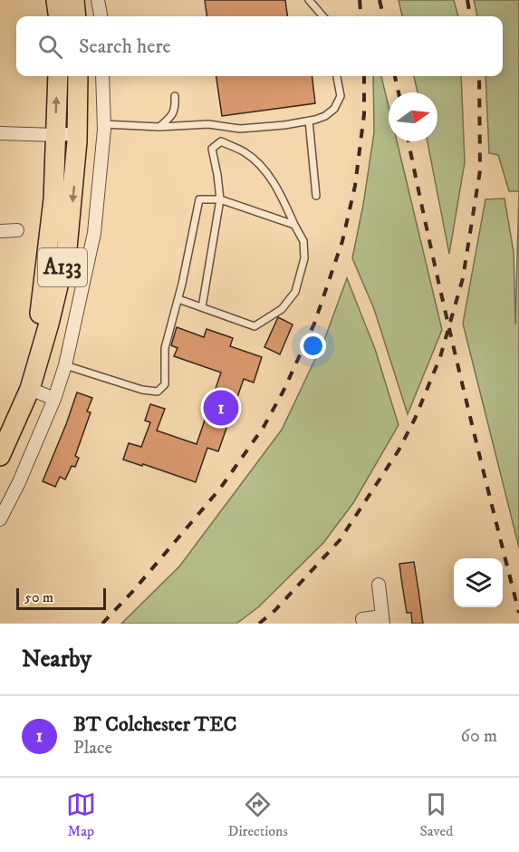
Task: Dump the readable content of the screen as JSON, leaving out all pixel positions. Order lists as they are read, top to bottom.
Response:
{
  "streets": {
    "main road": ["A133"]
  },
  "scale_bar": "50 m",
  "north": "right",
  "page": {
    "search": "Search here",
    "pins": "1",
    "scale": "50 m",
    "heading": "Nearby",
    "list": [
      {
        "mark": "1",
        "name": "BT Colchester TEC",
        "note": "Place",
        "value": "60 m"
      }
    ],
    "nav": ["Map", "Directions", "Saved"]
  }
}
